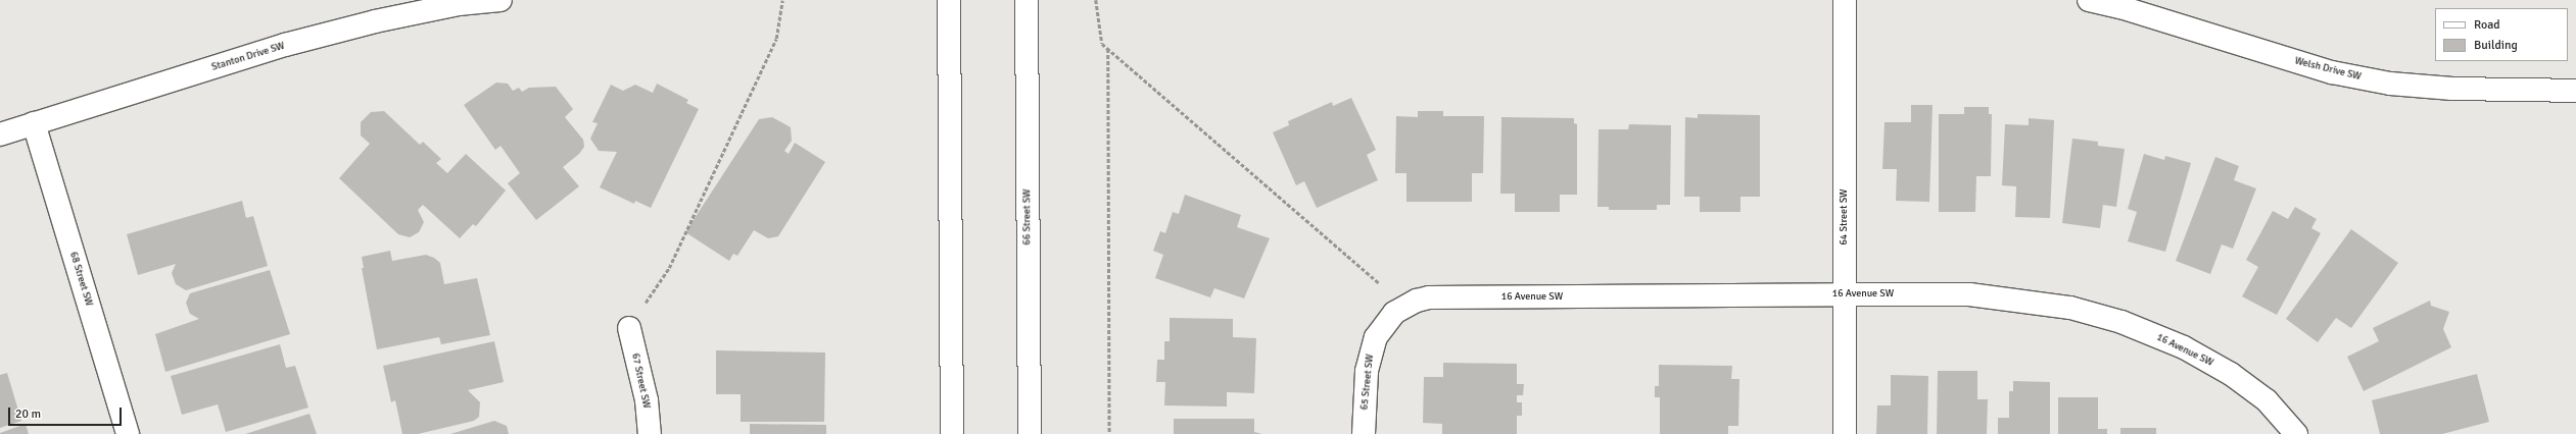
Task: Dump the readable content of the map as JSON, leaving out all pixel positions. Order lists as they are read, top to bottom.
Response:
{
  "streets": {
    "street": [
      "Stanton Drive SW",
      "Welsh Drive SW",
      "66 Street SW",
      "64 Street SW",
      "68 Street SW",
      "16 Avenue SW",
      "67 Street SW",
      "65 Street SW"
    ]
  },
  "crossings": [
    ["Stanton Drive SW", "68 Street SW"],
    ["64 Street SW", "16 Avenue SW"],
    ["16 Avenue SW", "65 Street SW"]
  ],
  "legend": ["Road", "Building"],
  "scale_bar": "20 m"
}
